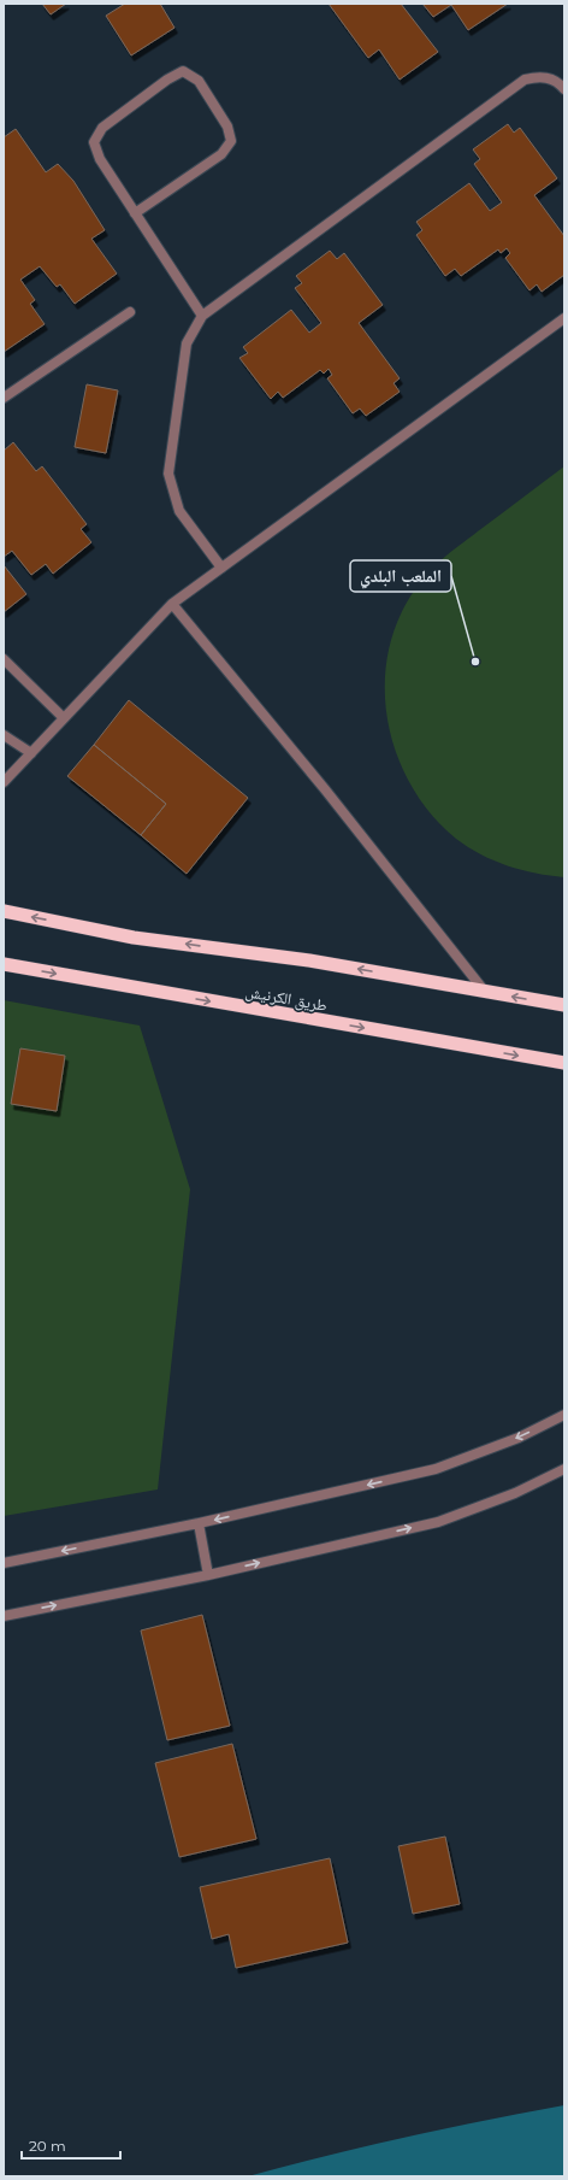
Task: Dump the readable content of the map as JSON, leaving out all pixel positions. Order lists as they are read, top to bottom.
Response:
{
  "streets": {
    "highway": ["طريق الكرنيش"]
  },
  "places": ["الملعب البلدي"],
  "scale_bar": "20 m"
}
